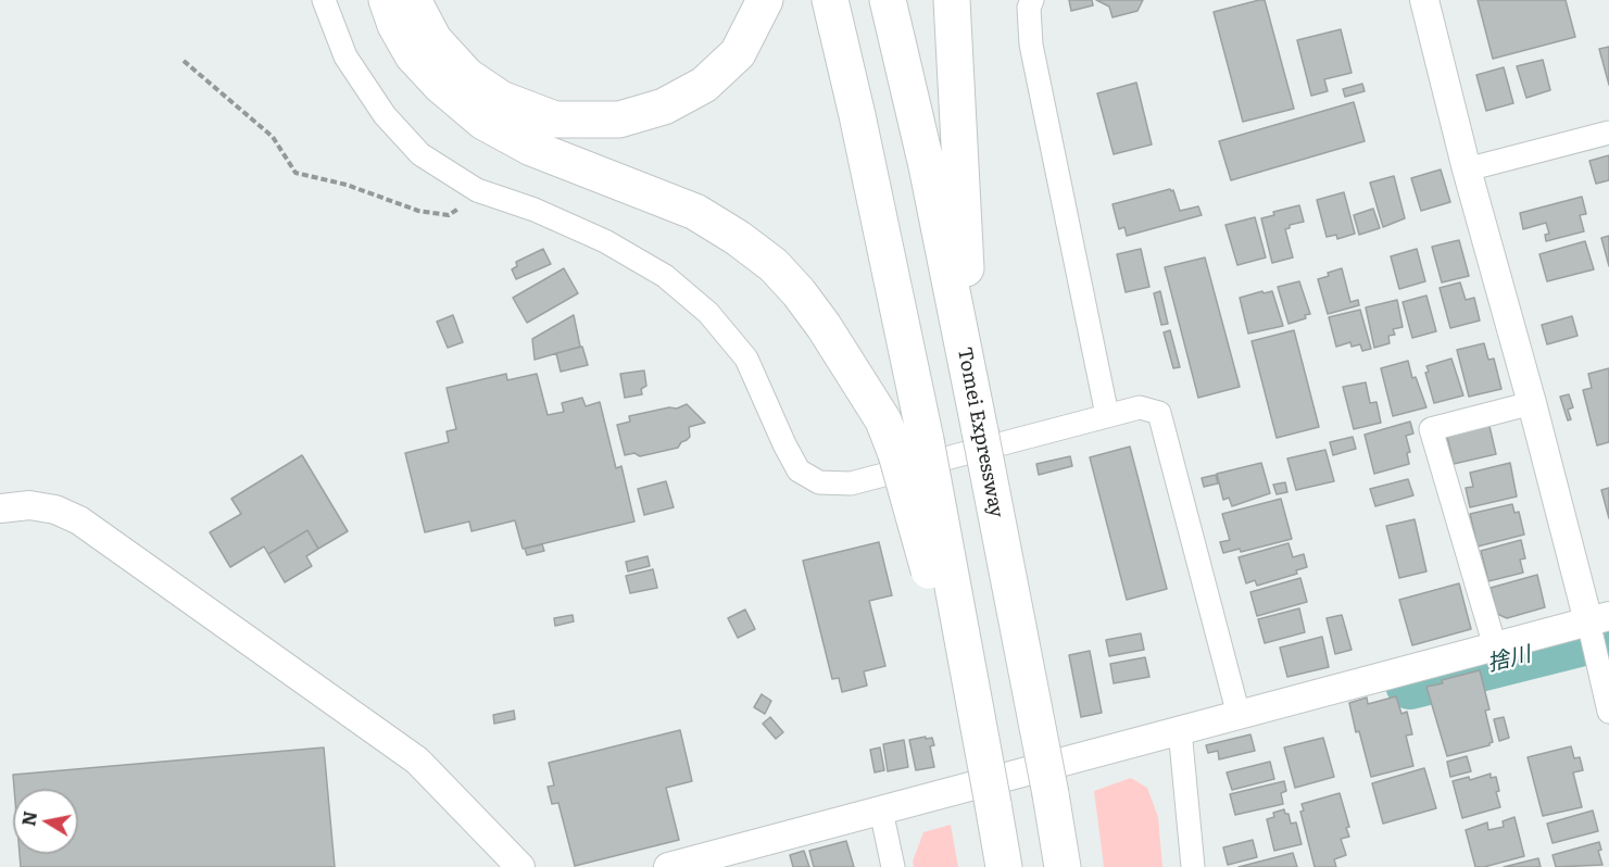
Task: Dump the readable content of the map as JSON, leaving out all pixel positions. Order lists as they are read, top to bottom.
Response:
{
  "streets": {
    "highway": ["Tomei Expressway"]
  },
  "water": ["捨川"],
  "north": "left"
}
